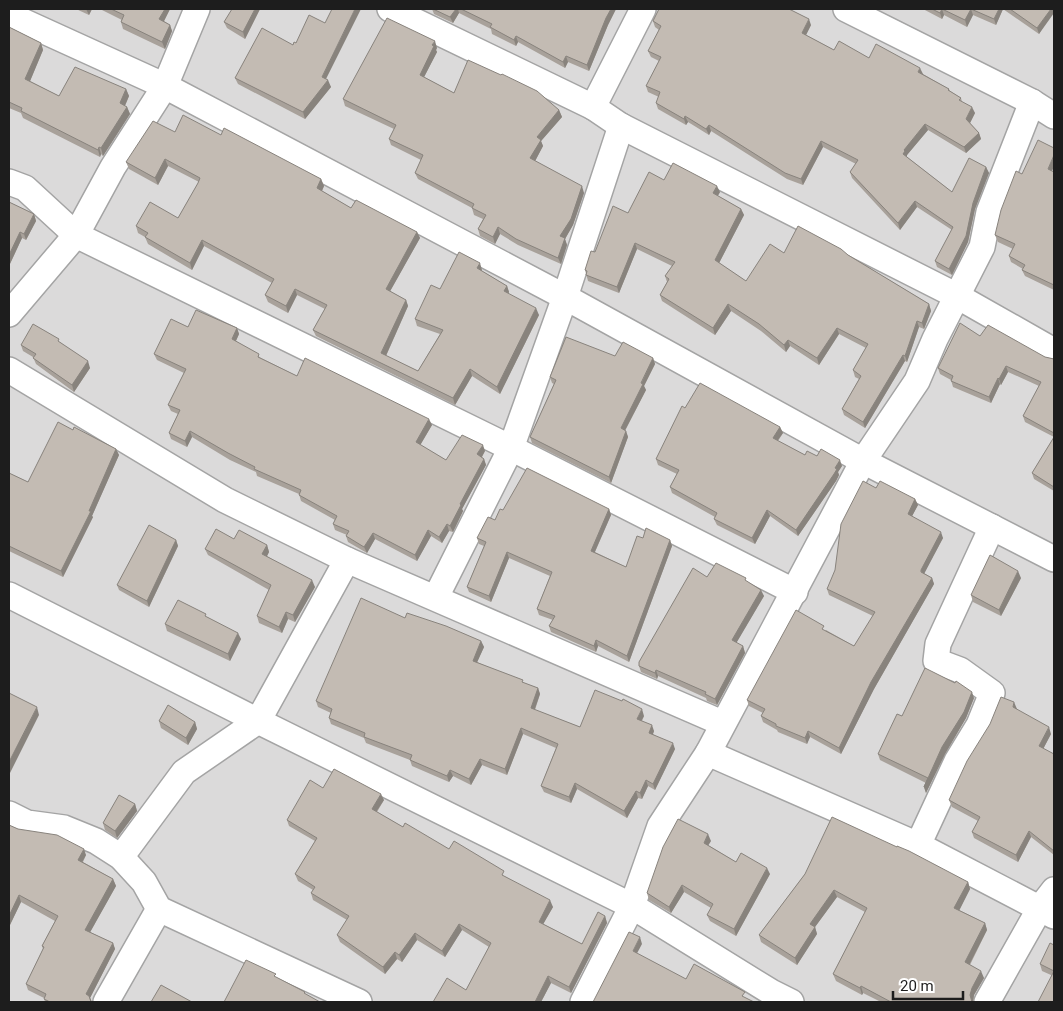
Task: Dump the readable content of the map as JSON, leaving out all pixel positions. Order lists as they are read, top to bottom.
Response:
{
  "scale_bar": "20 m"
}
